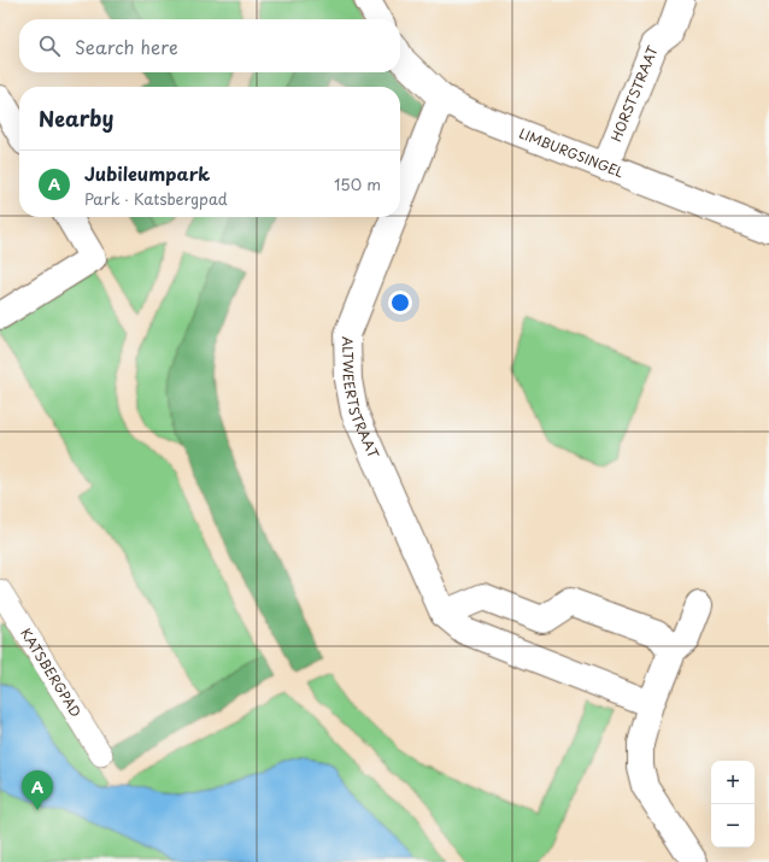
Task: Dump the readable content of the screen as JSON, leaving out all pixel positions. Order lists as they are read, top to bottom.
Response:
{
  "streets": {
    "street": [
      "HORSTSTRAAT",
      "LIMBURGSINGEL",
      "ALTWEERTSTRAAT",
      "KATSBERGPAD"
    ]
  },
  "crossings": [
    ["HORSTSTRAAT", "LIMBURGSINGEL"],
    ["LIMBURGSINGEL", "ALTWEERTSTRAAT"]
  ],
  "page": {
    "search": "Search here",
    "heading": "Nearby",
    "list": [
      {
        "mark": "A",
        "name": "Jubileumpark",
        "note": "Park · Katsbergpad",
        "value": "150 m"
      }
    ],
    "map_buttons": ["+", "−"],
    "pins": "A"
  }
}
